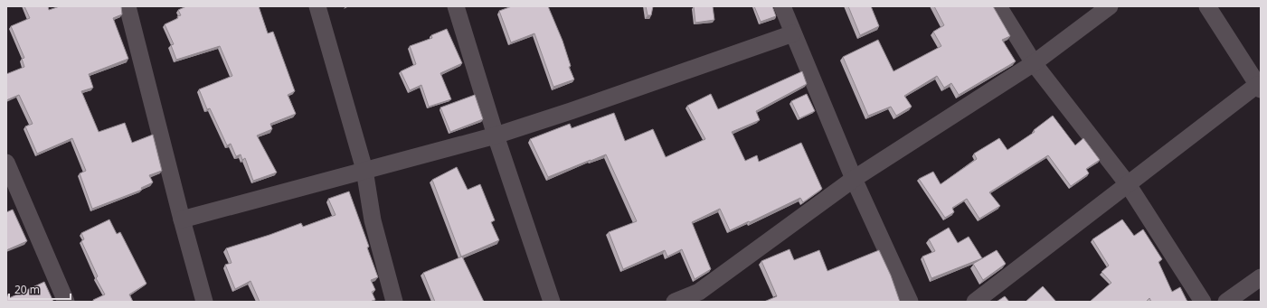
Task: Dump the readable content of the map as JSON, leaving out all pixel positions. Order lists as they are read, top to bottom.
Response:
{
  "scale_bar": "20 m"
}
